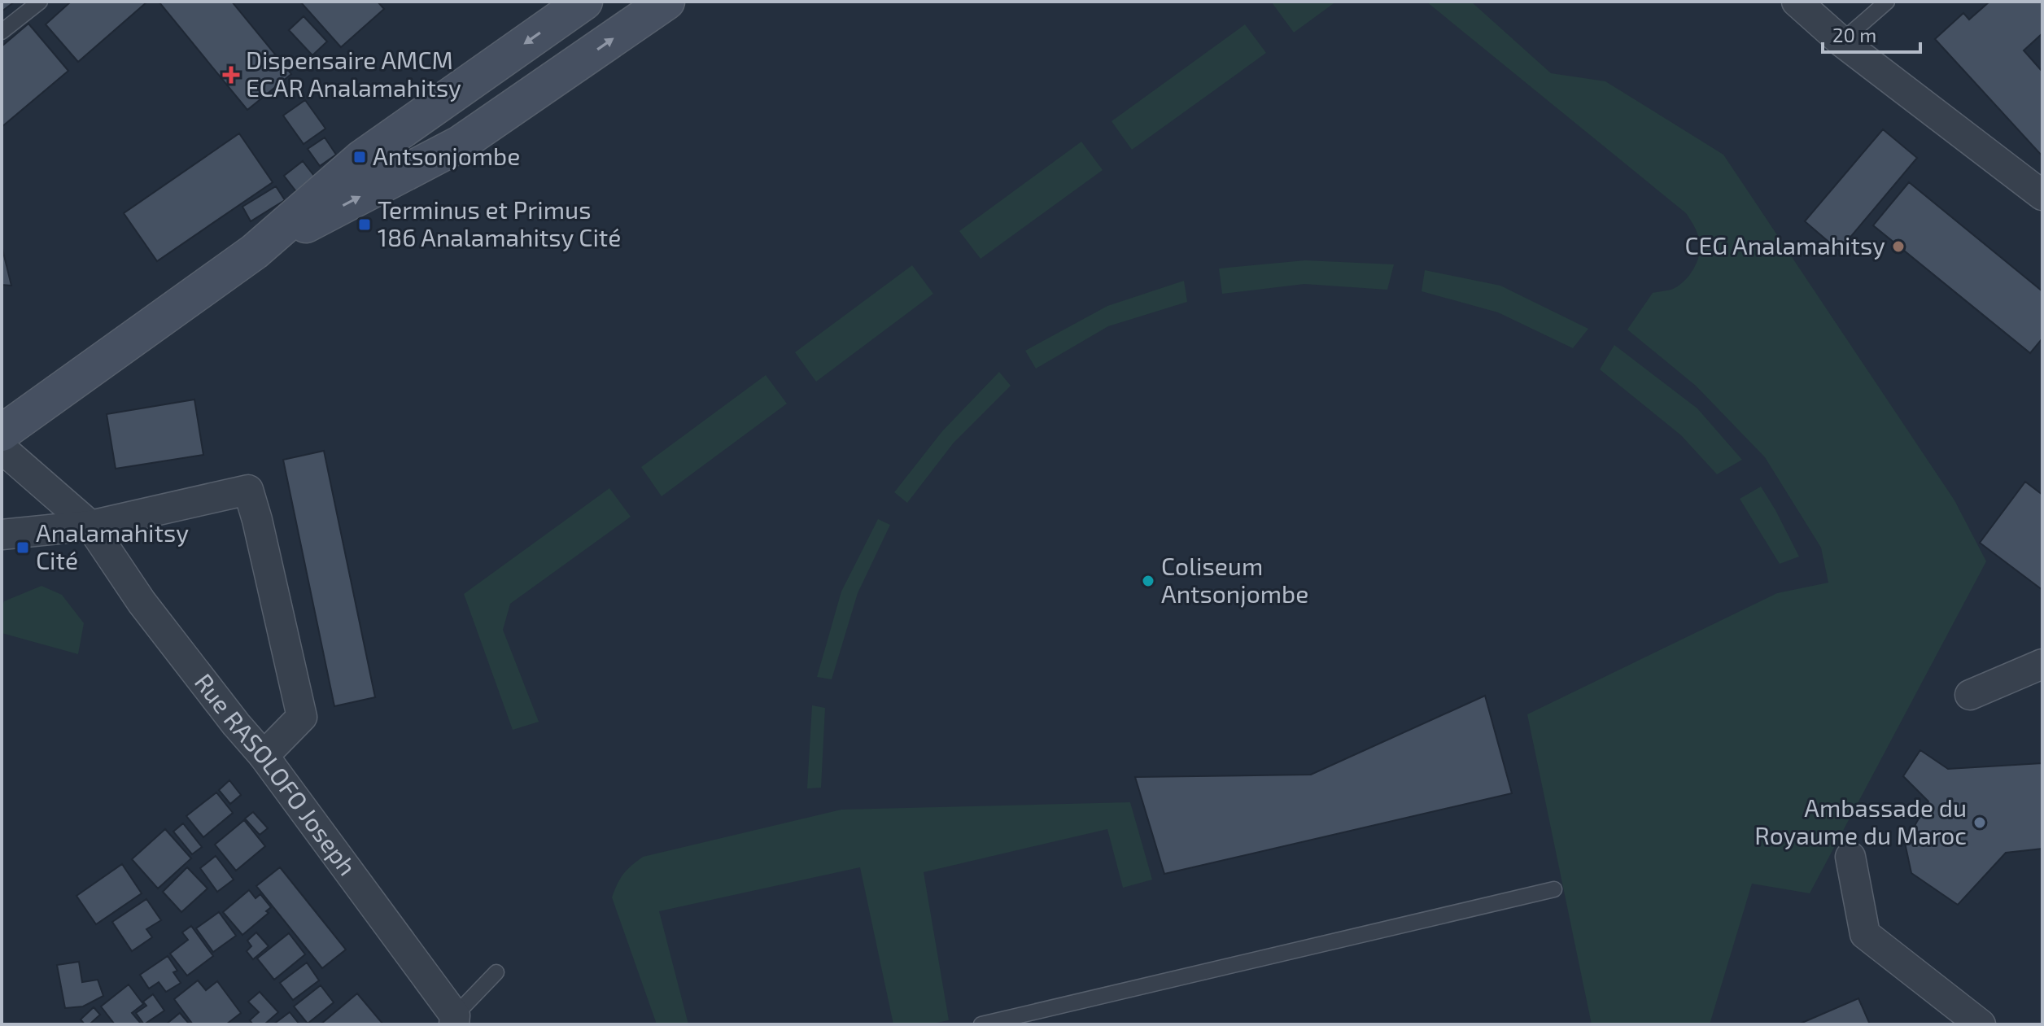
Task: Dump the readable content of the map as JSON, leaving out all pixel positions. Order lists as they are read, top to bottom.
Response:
{
  "streets": {
    "street": ["Rue RASOLOFO Joseph"]
  },
  "places": {
    "health": ["Dispensaire AMCM ECAR Analamahitsy"],
    "transit": ["Antsonjombe", "Terminus et Primus 186 Analamahitsy Cité", "Analamahitsy Cité"],
    "other": ["CEG Analamahitsy", "Coliseum Antsonjombe", "Ambassade du Royaume du Maroc"]
  },
  "scale_bar": "20 m"
}
